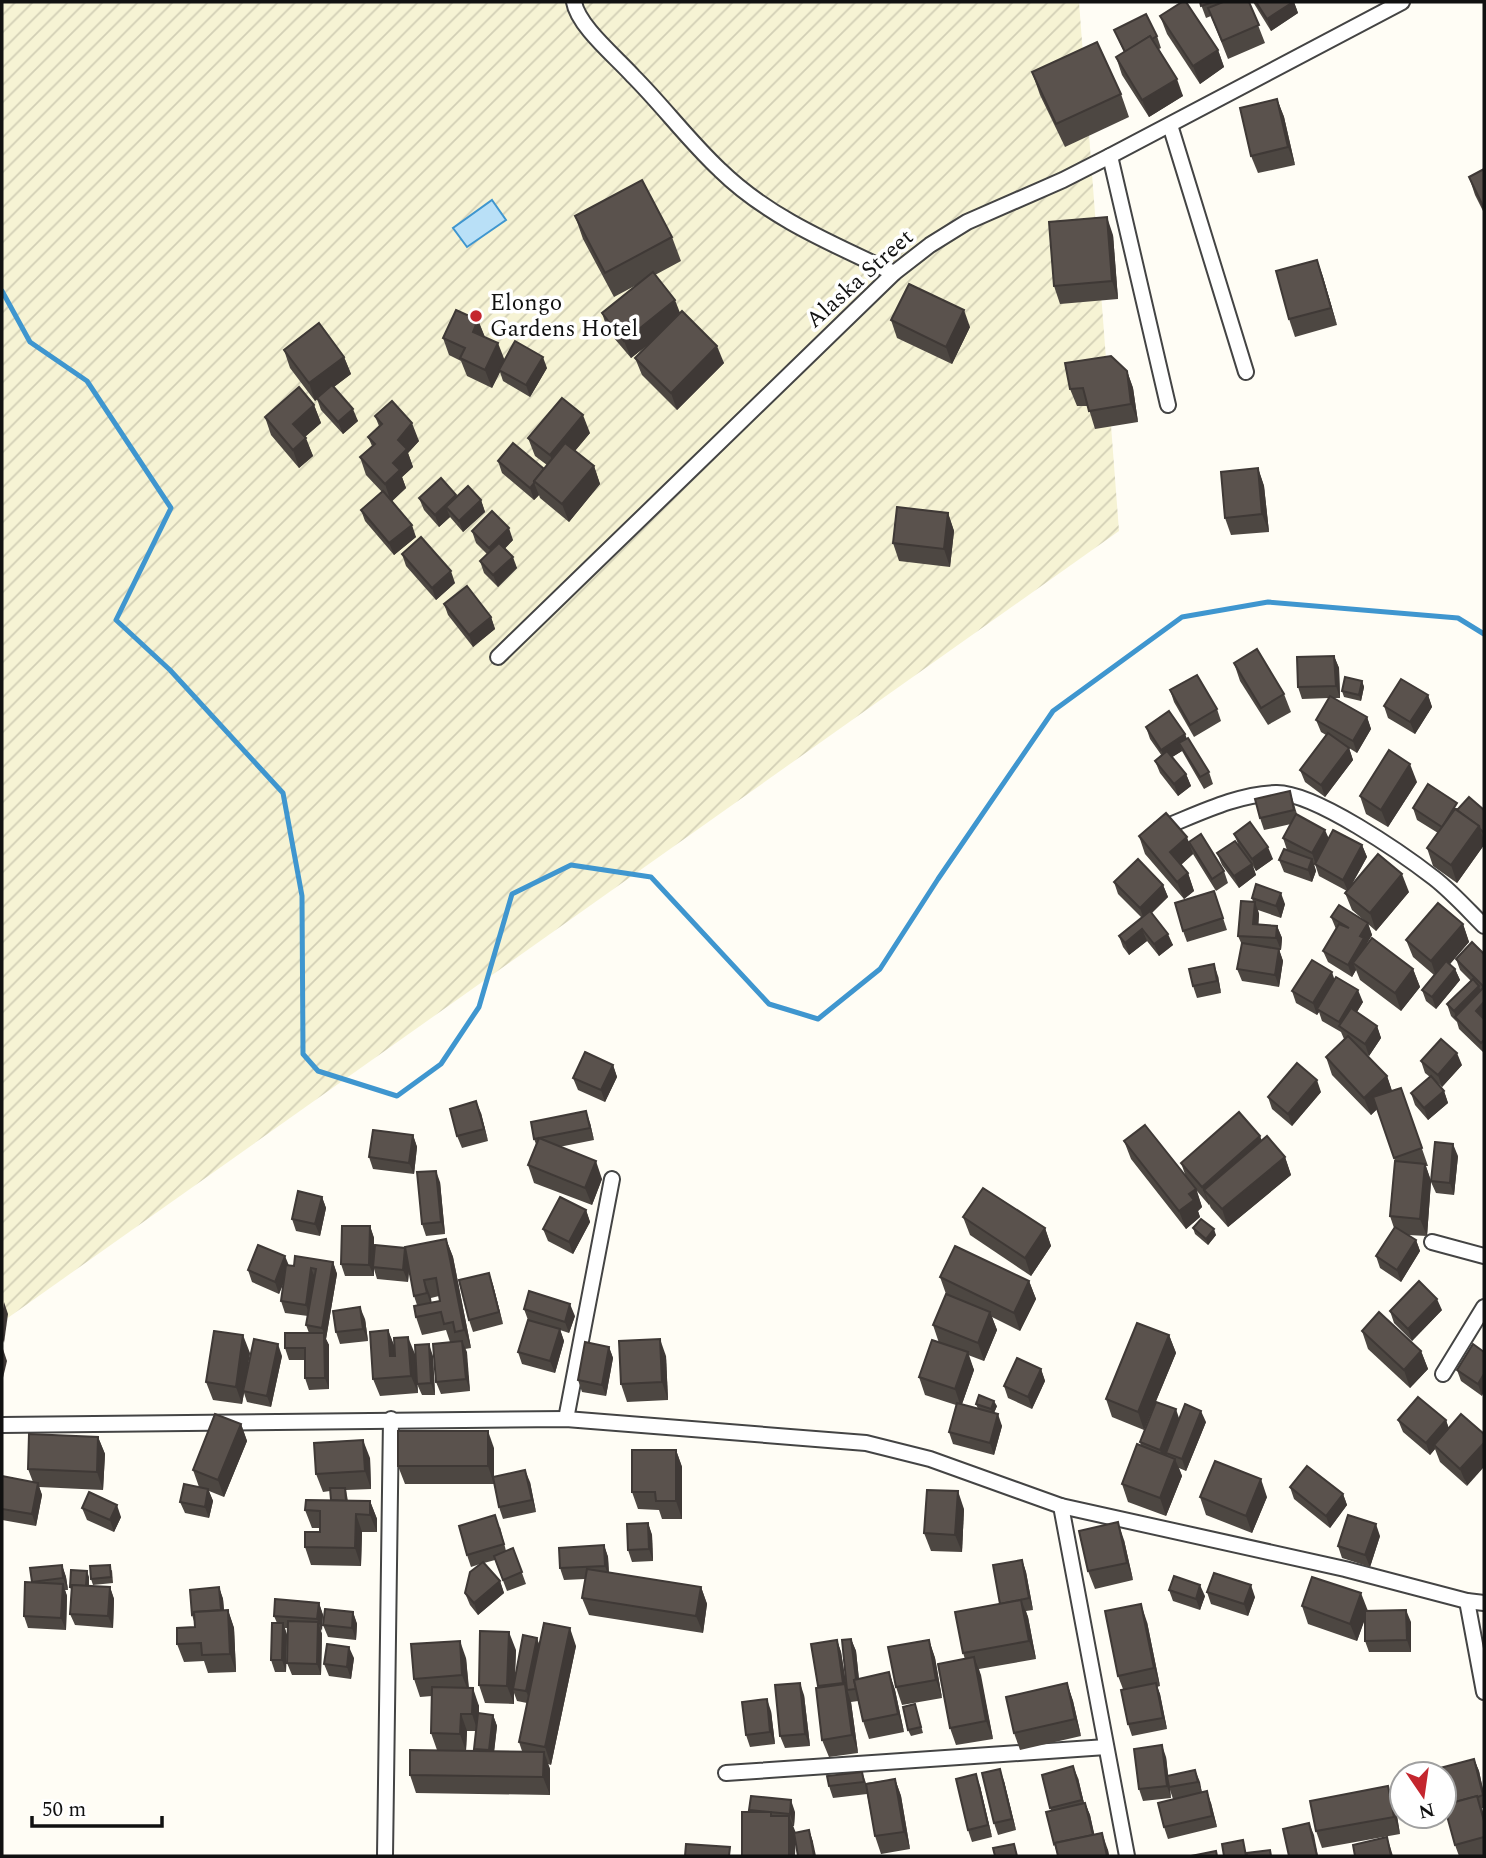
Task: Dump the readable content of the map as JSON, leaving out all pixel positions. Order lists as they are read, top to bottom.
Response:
{
  "streets": {
    "street": ["Alaska Street"]
  },
  "places": ["Elongo Gardens Hotel"],
  "scale_bar": "50 m",
  "north": "bottom"
}
